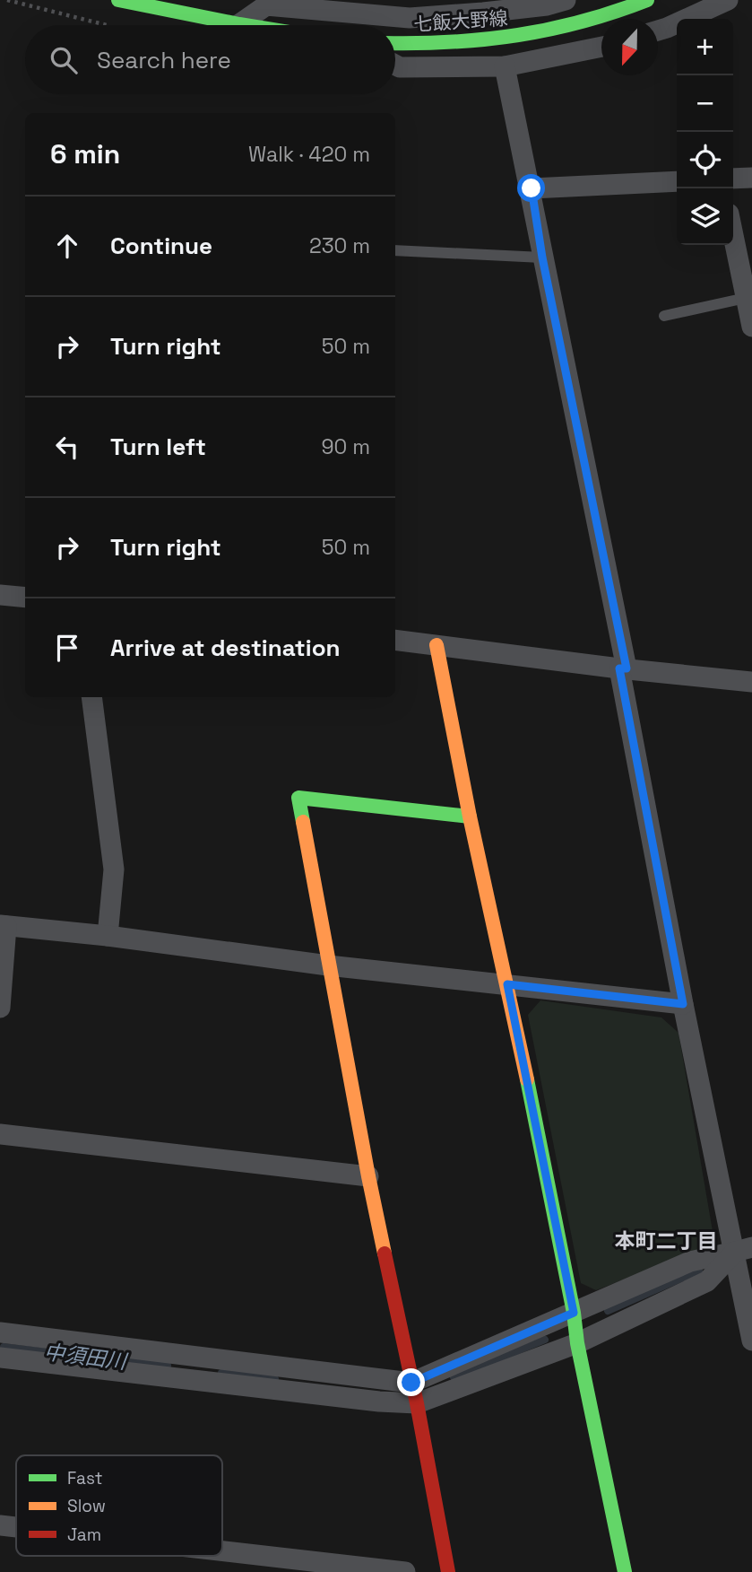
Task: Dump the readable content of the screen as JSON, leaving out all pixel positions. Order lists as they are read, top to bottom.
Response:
{
  "streets": {
    "street": ["七飯大野線"]
  },
  "districts": ["本町二丁目"],
  "water": ["中須田川"],
  "legend": ["Fast", "Slow", "Jam"],
  "north": "bottom",
  "page": {
    "map_buttons": ["+", "−"],
    "search": "Search here",
    "heading": ["6 min", "Walk · 420 m"],
    "list": [
      ["Continue", "230 m"],
      ["Turn right", "50 m"],
      ["Turn left", "90 m"],
      ["Turn right", "50 m"],
      "Arrive at destination"
    ]
  }
}
